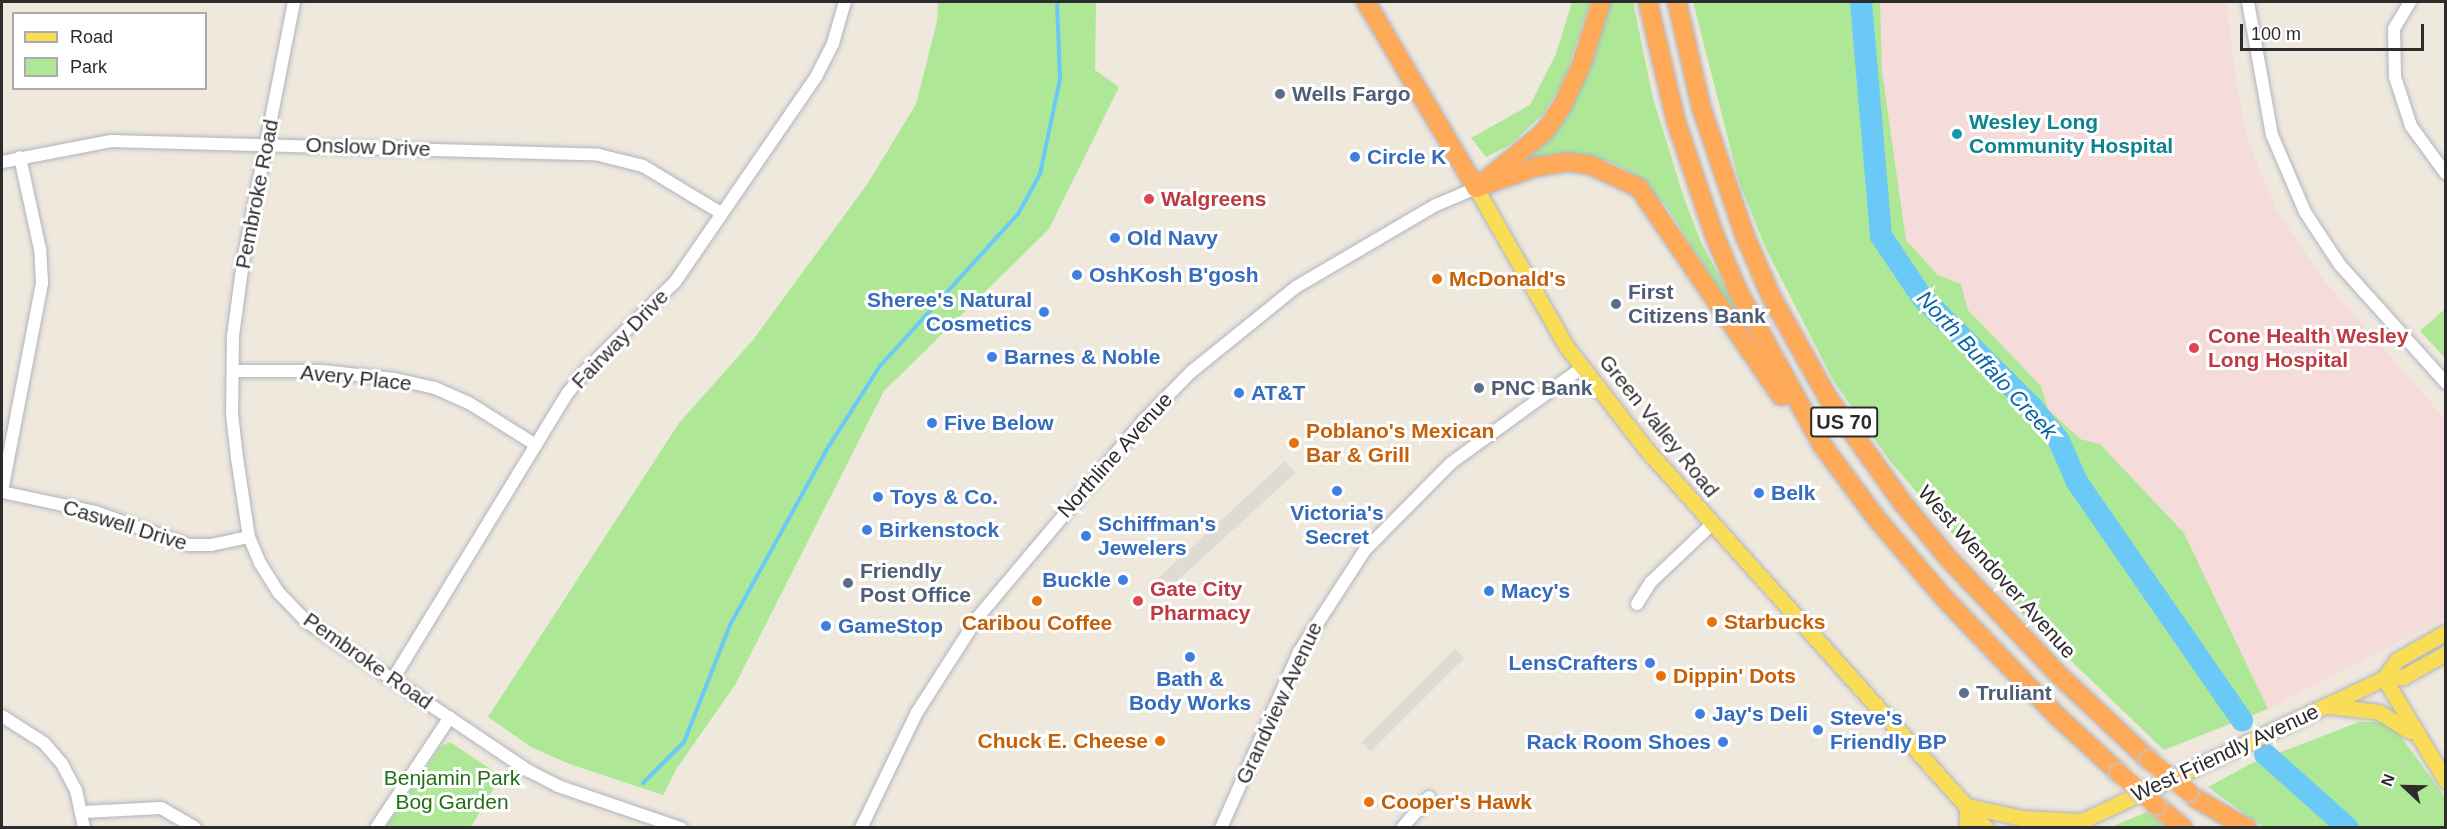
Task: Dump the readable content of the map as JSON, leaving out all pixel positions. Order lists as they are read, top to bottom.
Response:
{
  "streets": {
    "highway": ["US 70", "Green Valley Road", "West Wendover Avenue"],
    "main road": ["West Friendly Avenue"],
    "street": [
      "Onslow Drive",
      "Pembroke Road",
      "Fairway Drive",
      "Avery Place",
      "Northline Avenue",
      "Caswell Drive",
      "Grandview Avenue"
    ]
  },
  "crossings": [
    ["Onslow Drive", "Pembroke Road"],
    ["Onslow Drive", "Fairway Drive"],
    ["Pembroke Road", "Fairway Drive"],
    ["Pembroke Road", "Avery Place"],
    ["Pembroke Road", "Caswell Drive"],
    ["Fairway Drive", "Avery Place"],
    ["Green Valley Road", "Northline Avenue"],
    ["Green Valley Road", "Grandview Avenue"]
  ],
  "water": ["North Buffalo Creek"],
  "parks": ["Benjamin Park Bog Garden"],
  "places": [
    "Wells Fargo",
    "Wesley Long Community Hospital",
    "Circle K",
    "Walgreens",
    "Old Navy",
    "OshKosh B'gosh",
    "McDonald's",
    "First Citizens Bank",
    "Sheree's Natural Cosmetics",
    "Cone Health Wesley Long Hospital",
    "Barnes & Noble",
    "PNC Bank",
    "AT&T",
    "Five Below",
    "Poblano's Mexican Bar & Grill",
    "Victoria's Secret",
    "Belk",
    "Toys & Co.",
    "Birkenstock",
    "Schiffman's Jewelers",
    "Buckle",
    "Friendly Post Office",
    "Macy's",
    "Caribou Coffee",
    "Gate City Pharmacy",
    "Starbucks",
    "GameStop",
    "Bath & Body Works",
    "LensCrafters",
    "Dippin' Dots",
    "Truliant",
    "Jay's Deli",
    "Steve's Friendly BP",
    "Chuck E. Cheese",
    "Rack Room Shoes",
    "Cooper's Hawk"
  ],
  "legend": ["Road", "Park"],
  "scale_bar": "100 m",
  "north": "left"
}
